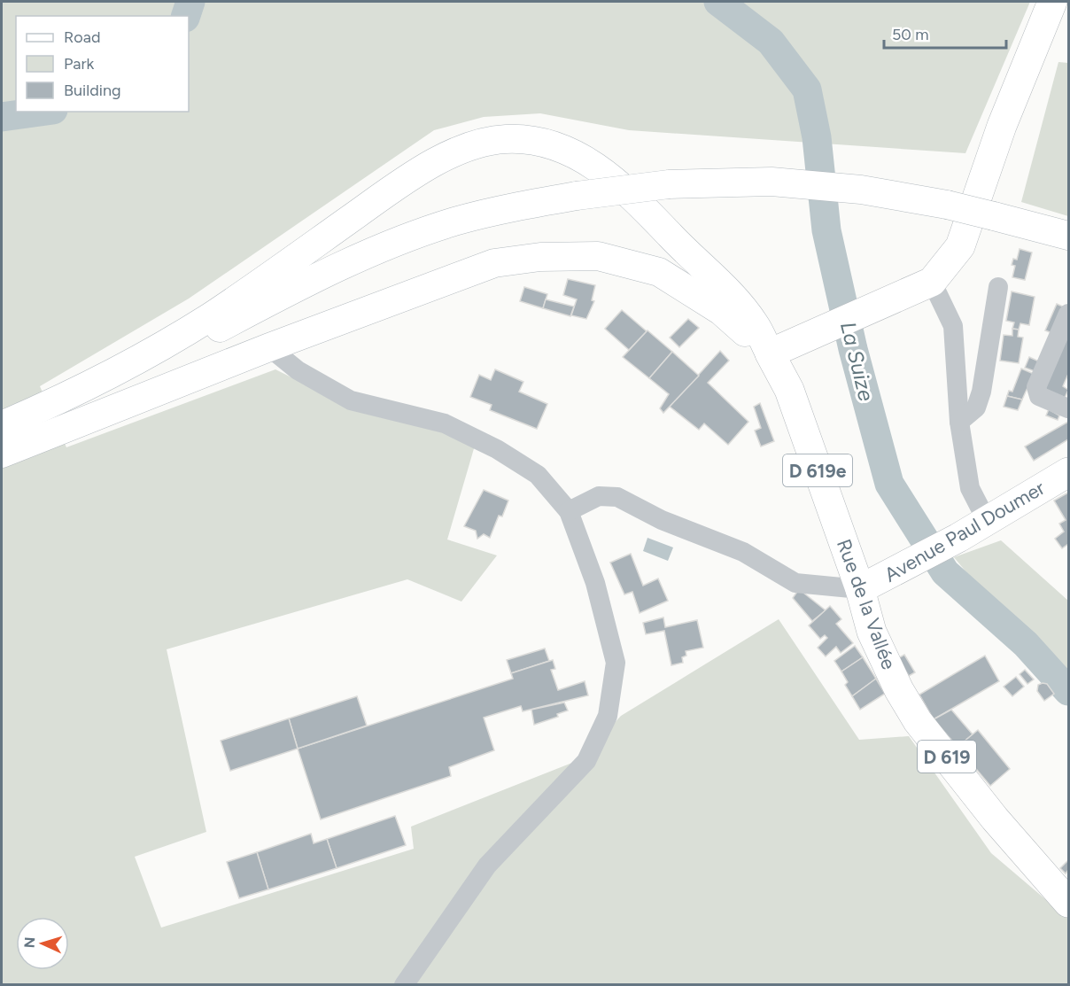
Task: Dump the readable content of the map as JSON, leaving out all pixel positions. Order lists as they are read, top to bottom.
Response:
{
  "streets": {
    "main road": [
      "D 619e",
      "Avenue Paul Doumer",
      "Rue de la Vallée",
      "D 619"
    ]
  },
  "crossings": [
    ["Avenue Paul Doumer", "Rue de la Vallée"]
  ],
  "water": ["La Suize"],
  "legend": ["Road", "Park", "Building"],
  "scale_bar": "50 m",
  "north": "left"
}
